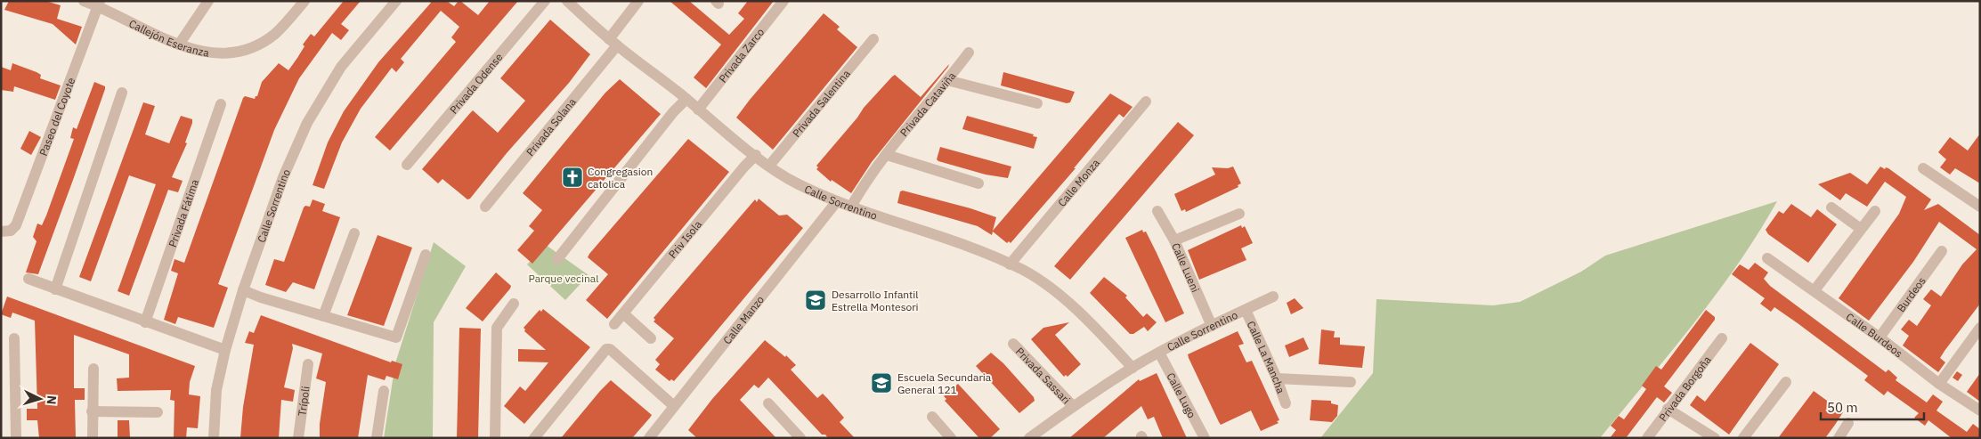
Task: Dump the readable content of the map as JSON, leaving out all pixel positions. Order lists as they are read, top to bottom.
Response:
{
  "streets": {
    "street": [
      "Callejón Eseranza",
      "Privada Zarco",
      "Privada Odense",
      "Privada Salentina",
      "Privada Cataviña",
      "Paseo del Coyote",
      "Privada Solana",
      "Calle Monza",
      "Calle Sorrentino",
      "Privada Fátima",
      "Priv Isola",
      "Calle Lueni",
      "Burdeos",
      "Calle Manzo",
      "Calle Burdeos",
      "Calle La Mancha",
      "Privada Sassari",
      "Privada Borgoña",
      "Calle Lugo",
      "Trípoli"
    ]
  },
  "crossings": [
    ["Callejón Eseranza", "Paseo del Coyote"],
    ["Privada Zarco", "Calle Sorrentino"],
    ["Privada Salentina", "Calle Sorrentino"],
    ["Privada Cataviña", "Calle Sorrentino"],
    ["Privada Solana", "Calle Sorrentino"],
    ["Calle Monza", "Calle Sorrentino"],
    ["Calle Sorrentino", "Priv Isola"],
    ["Calle Sorrentino", "Calle Lueni"],
    ["Calle Sorrentino", "Calle Manzo"],
    ["Calle Sorrentino", "Calle La Mancha"],
    ["Calle Sorrentino", "Privada Sassari"],
    ["Calle Sorrentino", "Calle Lugo"],
    ["Burdeos", "Calle Burdeos"]
  ],
  "parks": ["Parque vecinal"],
  "places": {
    "church": ["Congregasion catolica"],
    "school or university": ["Desarrollo Infantil Estrella Montesori", "Escuela Secundaria General 121"]
  },
  "scale_bar": "50 m",
  "north": "right"
}
